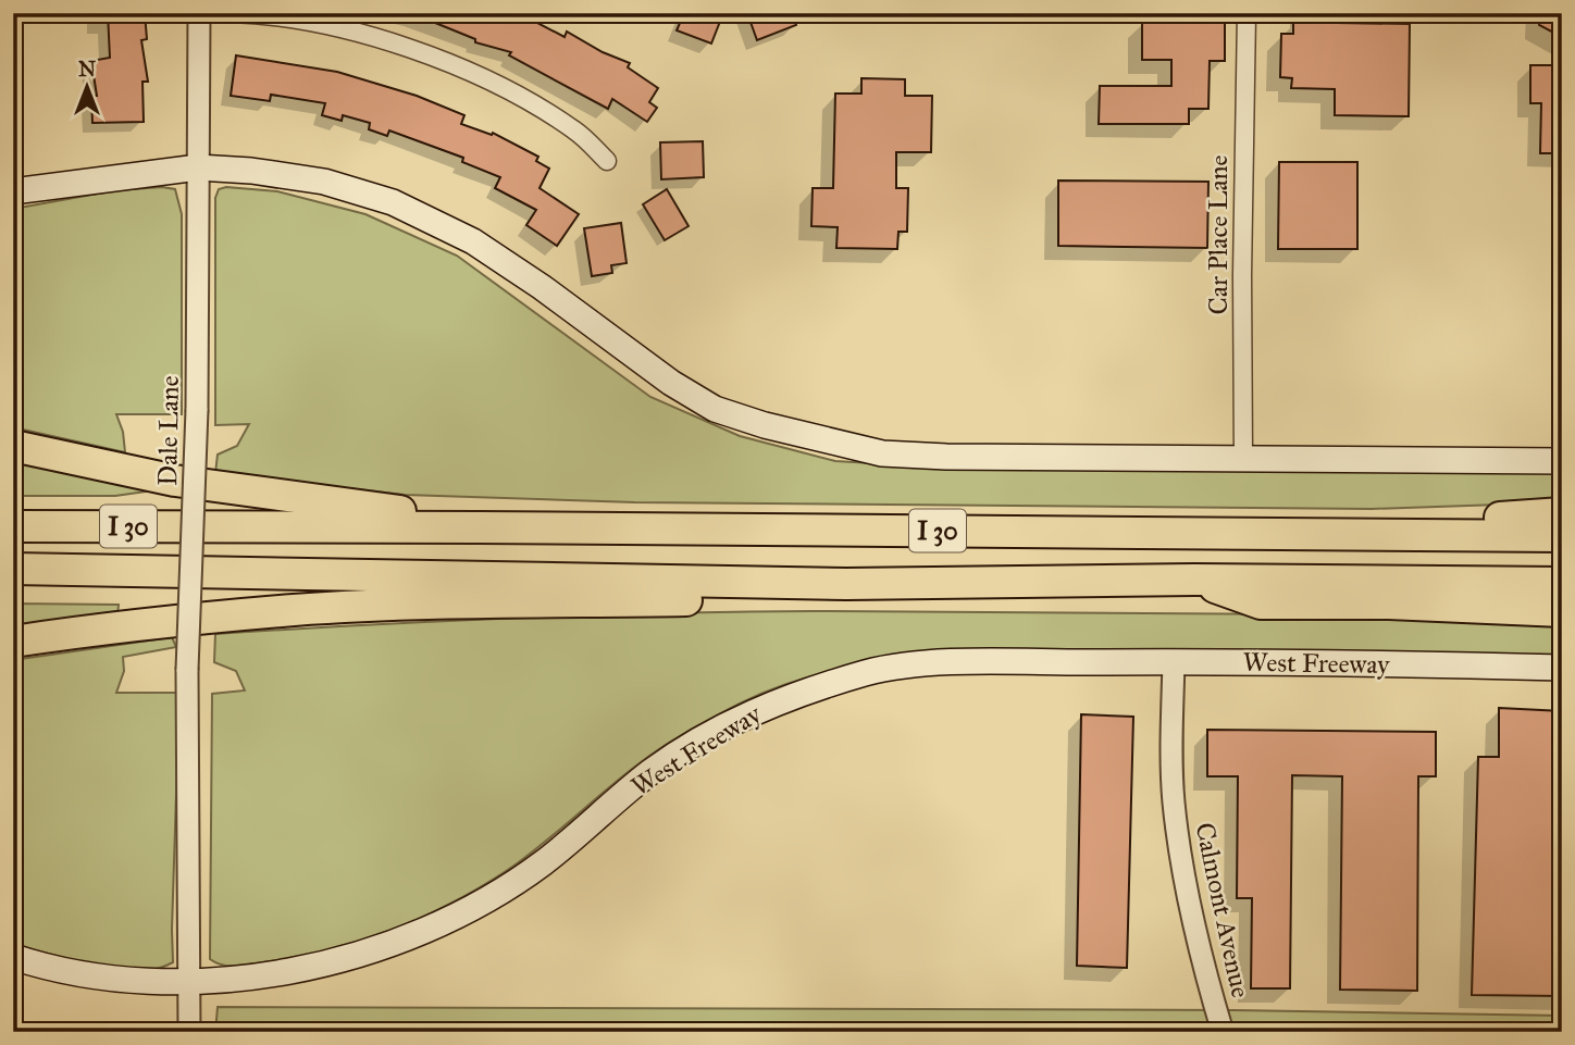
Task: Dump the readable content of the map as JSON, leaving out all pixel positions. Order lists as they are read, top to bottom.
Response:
{
  "streets": {
    "highway": ["I 30"],
    "main road": ["West Freeway"],
    "street": ["Car Place Lane", "Dale Lane", "Calmont Avenue"]
  },
  "crossings": [
    ["Dale Lane", "West Freeway"],
    ["West Freeway", "Calmont Avenue"]
  ],
  "north": "top"
}
